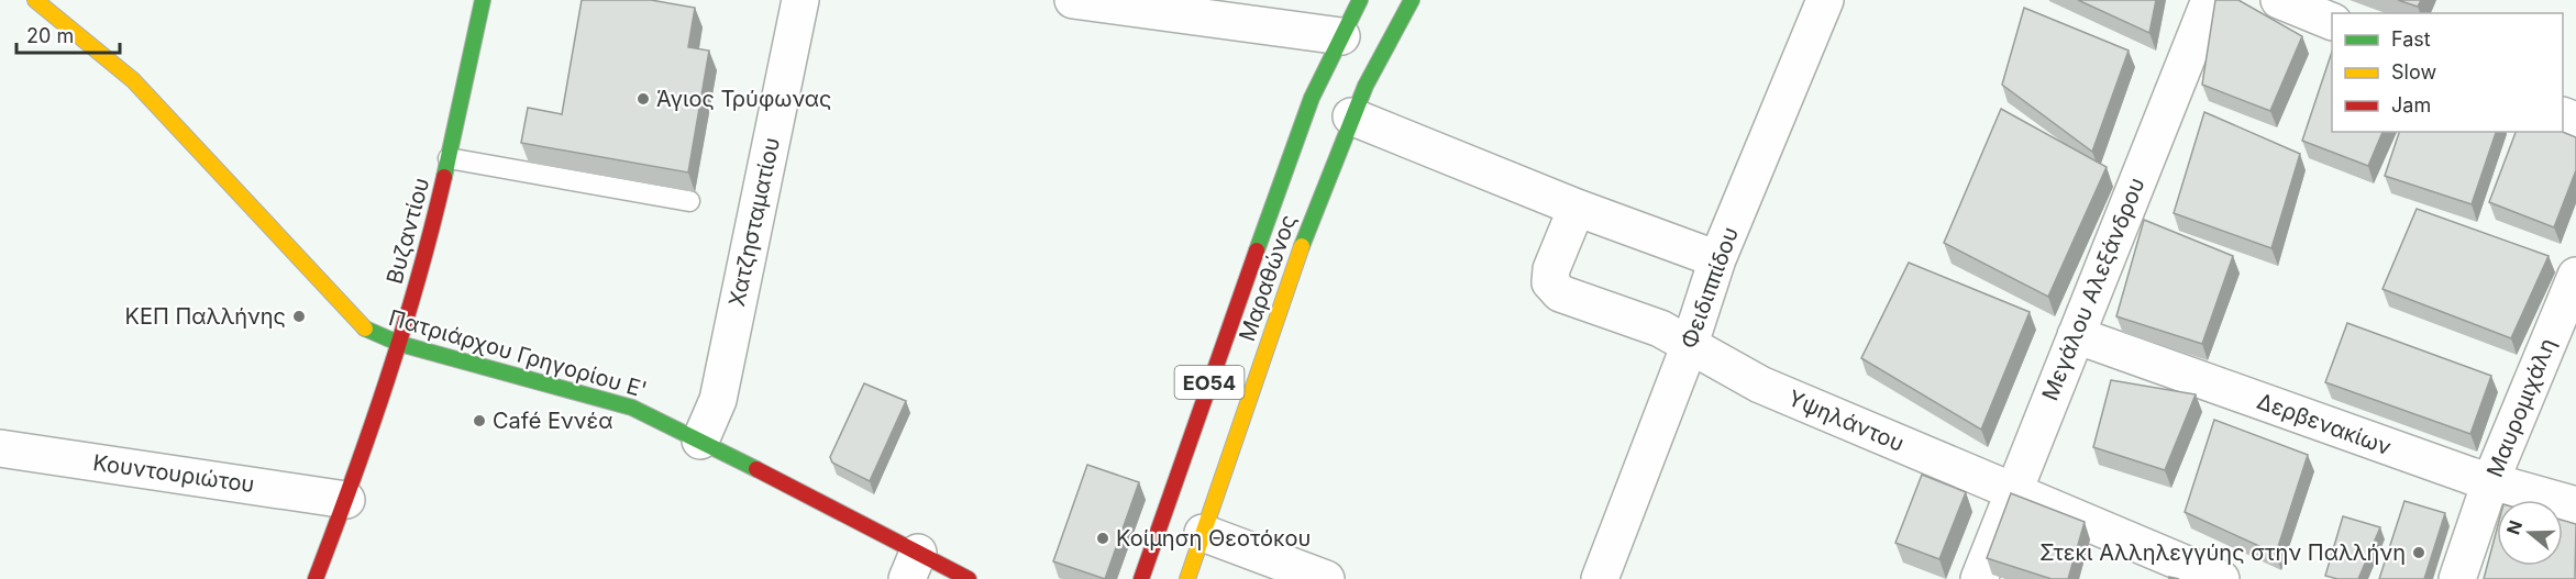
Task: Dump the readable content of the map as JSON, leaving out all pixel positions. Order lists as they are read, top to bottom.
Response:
{
  "streets": {
    "street": [
      "Χατζησταματίου",
      "Βυζαντίου",
      "Μαραθώνος",
      "Φειδιππίδου",
      "Μεγάλου Αλεξάνδρου",
      "Πατριάρχου Γρηγορίου Ε'",
      "ΕΟ54",
      "Μαυρομιχάλη",
      "Υψηλάντου",
      "Δερβενακίων",
      "Κουντουριώτου"
    ]
  },
  "crossings": [
    ["Χατζησταματίου", "Πατριάρχου Γρηγορίου Ε'"],
    ["Βυζαντίου", "Πατριάρχου Γρηγορίου Ε'"],
    ["Βυζαντίου", "Κουντουριώτου"],
    ["Φειδιππίδου", "Υψηλάντου"],
    ["Μεγάλου Αλεξάνδρου", "Υψηλάντου"],
    ["Μεγάλου Αλεξάνδρου", "Δερβενακίων"],
    ["Μαυρομιχάλη", "Δερβενακίων"]
  ],
  "places": [
    "Άγιος Τρύφωνας",
    "ΚΕΠ Παλλήνης",
    "Café Εννέα",
    "Κοίμηση Θεοτόκου",
    "Στεκι Αλληλεγγύης στην Παλλήνη"
  ],
  "legend": ["Fast", "Slow", "Jam"],
  "scale_bar": "20 m",
  "north": "left"
}
